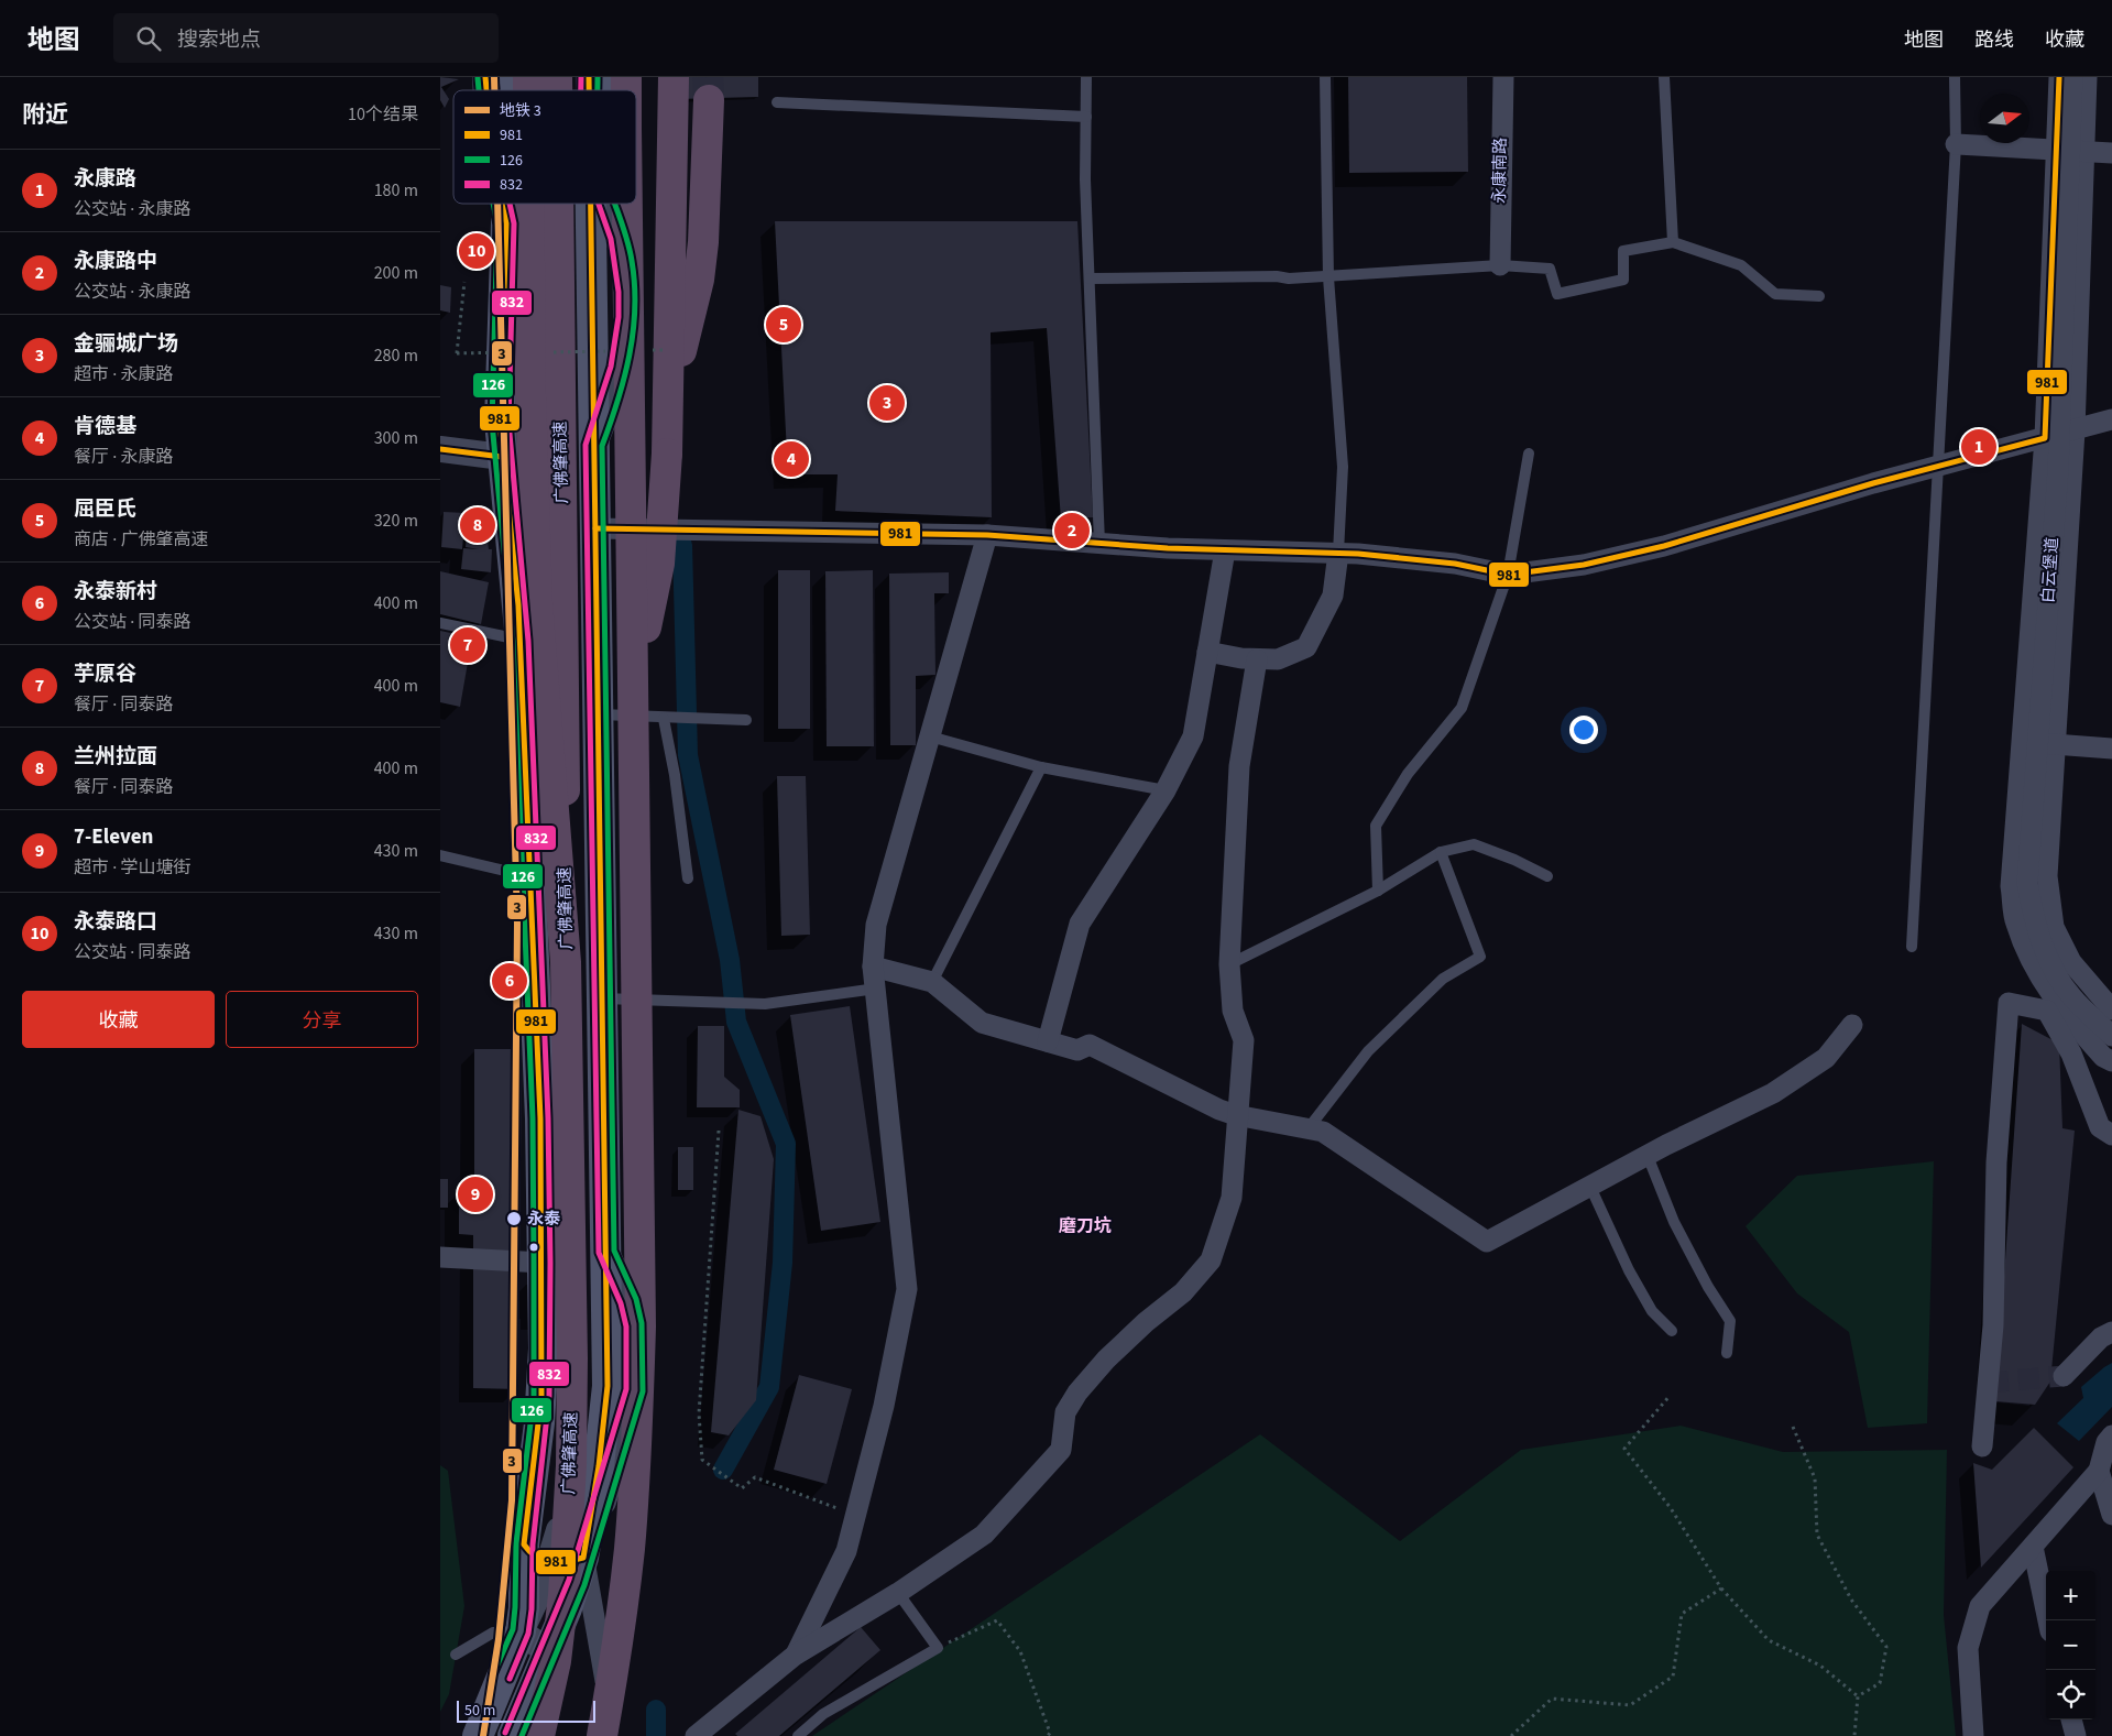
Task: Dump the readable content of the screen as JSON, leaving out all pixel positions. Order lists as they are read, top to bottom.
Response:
{
  "streets": {
    "highway": ["广佛肇高速"],
    "street": ["永康南路", "白云堡道"]
  },
  "districts": ["磨刀坑"],
  "places": ["永泰"],
  "lines": [
    "metro line 3",
    "transit line 981",
    "transit line 126",
    "transit line 832"
  ],
  "legend": [
    "地铁 3",
    "981",
    "126",
    "832"
  ],
  "scale_bar": "50 m",
  "north": "right",
  "page": {
    "header": "地图",
    "search": "搜索地点",
    "nav": ["地图", "路线", "收藏"],
    "heading": ["附近", "10个结果"],
    "list": [
      {
        "mark": "1",
        "name": "永康路",
        "note": "公交站 · 永康路",
        "value": "180 m"
      },
      {
        "mark": "2",
        "name": "永康路中",
        "note": "公交站 · 永康路",
        "value": "200 m"
      },
      {
        "mark": "3",
        "name": "金骊城广场",
        "note": "超市 · 永康路",
        "value": "280 m"
      },
      {
        "mark": "4",
        "name": "肯德基",
        "note": "餐厅 · 永康路",
        "value": "300 m"
      },
      {
        "mark": "5",
        "name": "屈臣氏",
        "note": "商店 · 广佛肇高速",
        "value": "320 m"
      },
      {
        "mark": "6",
        "name": "永泰新村",
        "note": "公交站 · 同泰路",
        "value": "400 m"
      },
      {
        "mark": "7",
        "name": "芋原谷",
        "note": "餐厅 · 同泰路",
        "value": "400 m"
      },
      {
        "mark": "8",
        "name": "兰州拉面",
        "note": "餐厅 · 同泰路",
        "value": "400 m"
      },
      {
        "mark": "9",
        "name": "7-Eleven",
        "note": "超市 · 学山塘街",
        "value": "430 m"
      },
      {
        "mark": "10",
        "name": "永泰路口",
        "note": "公交站 · 同泰路",
        "value": "430 m"
      }
    ],
    "pins": [
      "10",
      "5",
      "3",
      "1",
      "4",
      "8",
      "2",
      "7",
      "6",
      "9"
    ],
    "buttons": ["收藏", "分享"],
    "map_buttons": ["+", "−"],
    "scale": "50 m"
  }
}
